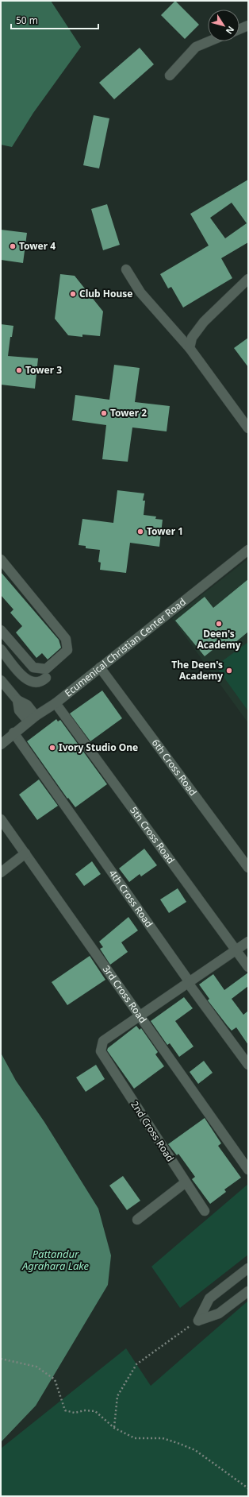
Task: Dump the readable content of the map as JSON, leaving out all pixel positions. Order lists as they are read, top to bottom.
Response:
{
  "streets": {
    "street": [
      "Ecumenical Christian Center Road",
      "6th Cross Road",
      "5th Cross Road",
      "4th Cross Road",
      "3rd Cross Road",
      "2nd Cross Road"
    ]
  },
  "crossings": [
    ["Ecumenical Christian Center Road", "6th Cross Road"],
    ["Ecumenical Christian Center Road", "5th Cross Road"],
    ["Ecumenical Christian Center Road", "4th Cross Road"],
    ["3rd Cross Road", "2nd Cross Road"]
  ],
  "water": ["Pattandur Agrahara Lake"],
  "places": [
    "Tower 4",
    "Club House",
    "Tower 3",
    "Tower 2",
    "Tower 1",
    "Deen's Academy",
    "The Deen's Academy",
    "Ivory Studio One"
  ],
  "scale_bar": "50 m",
  "north": "bottom right"
}
